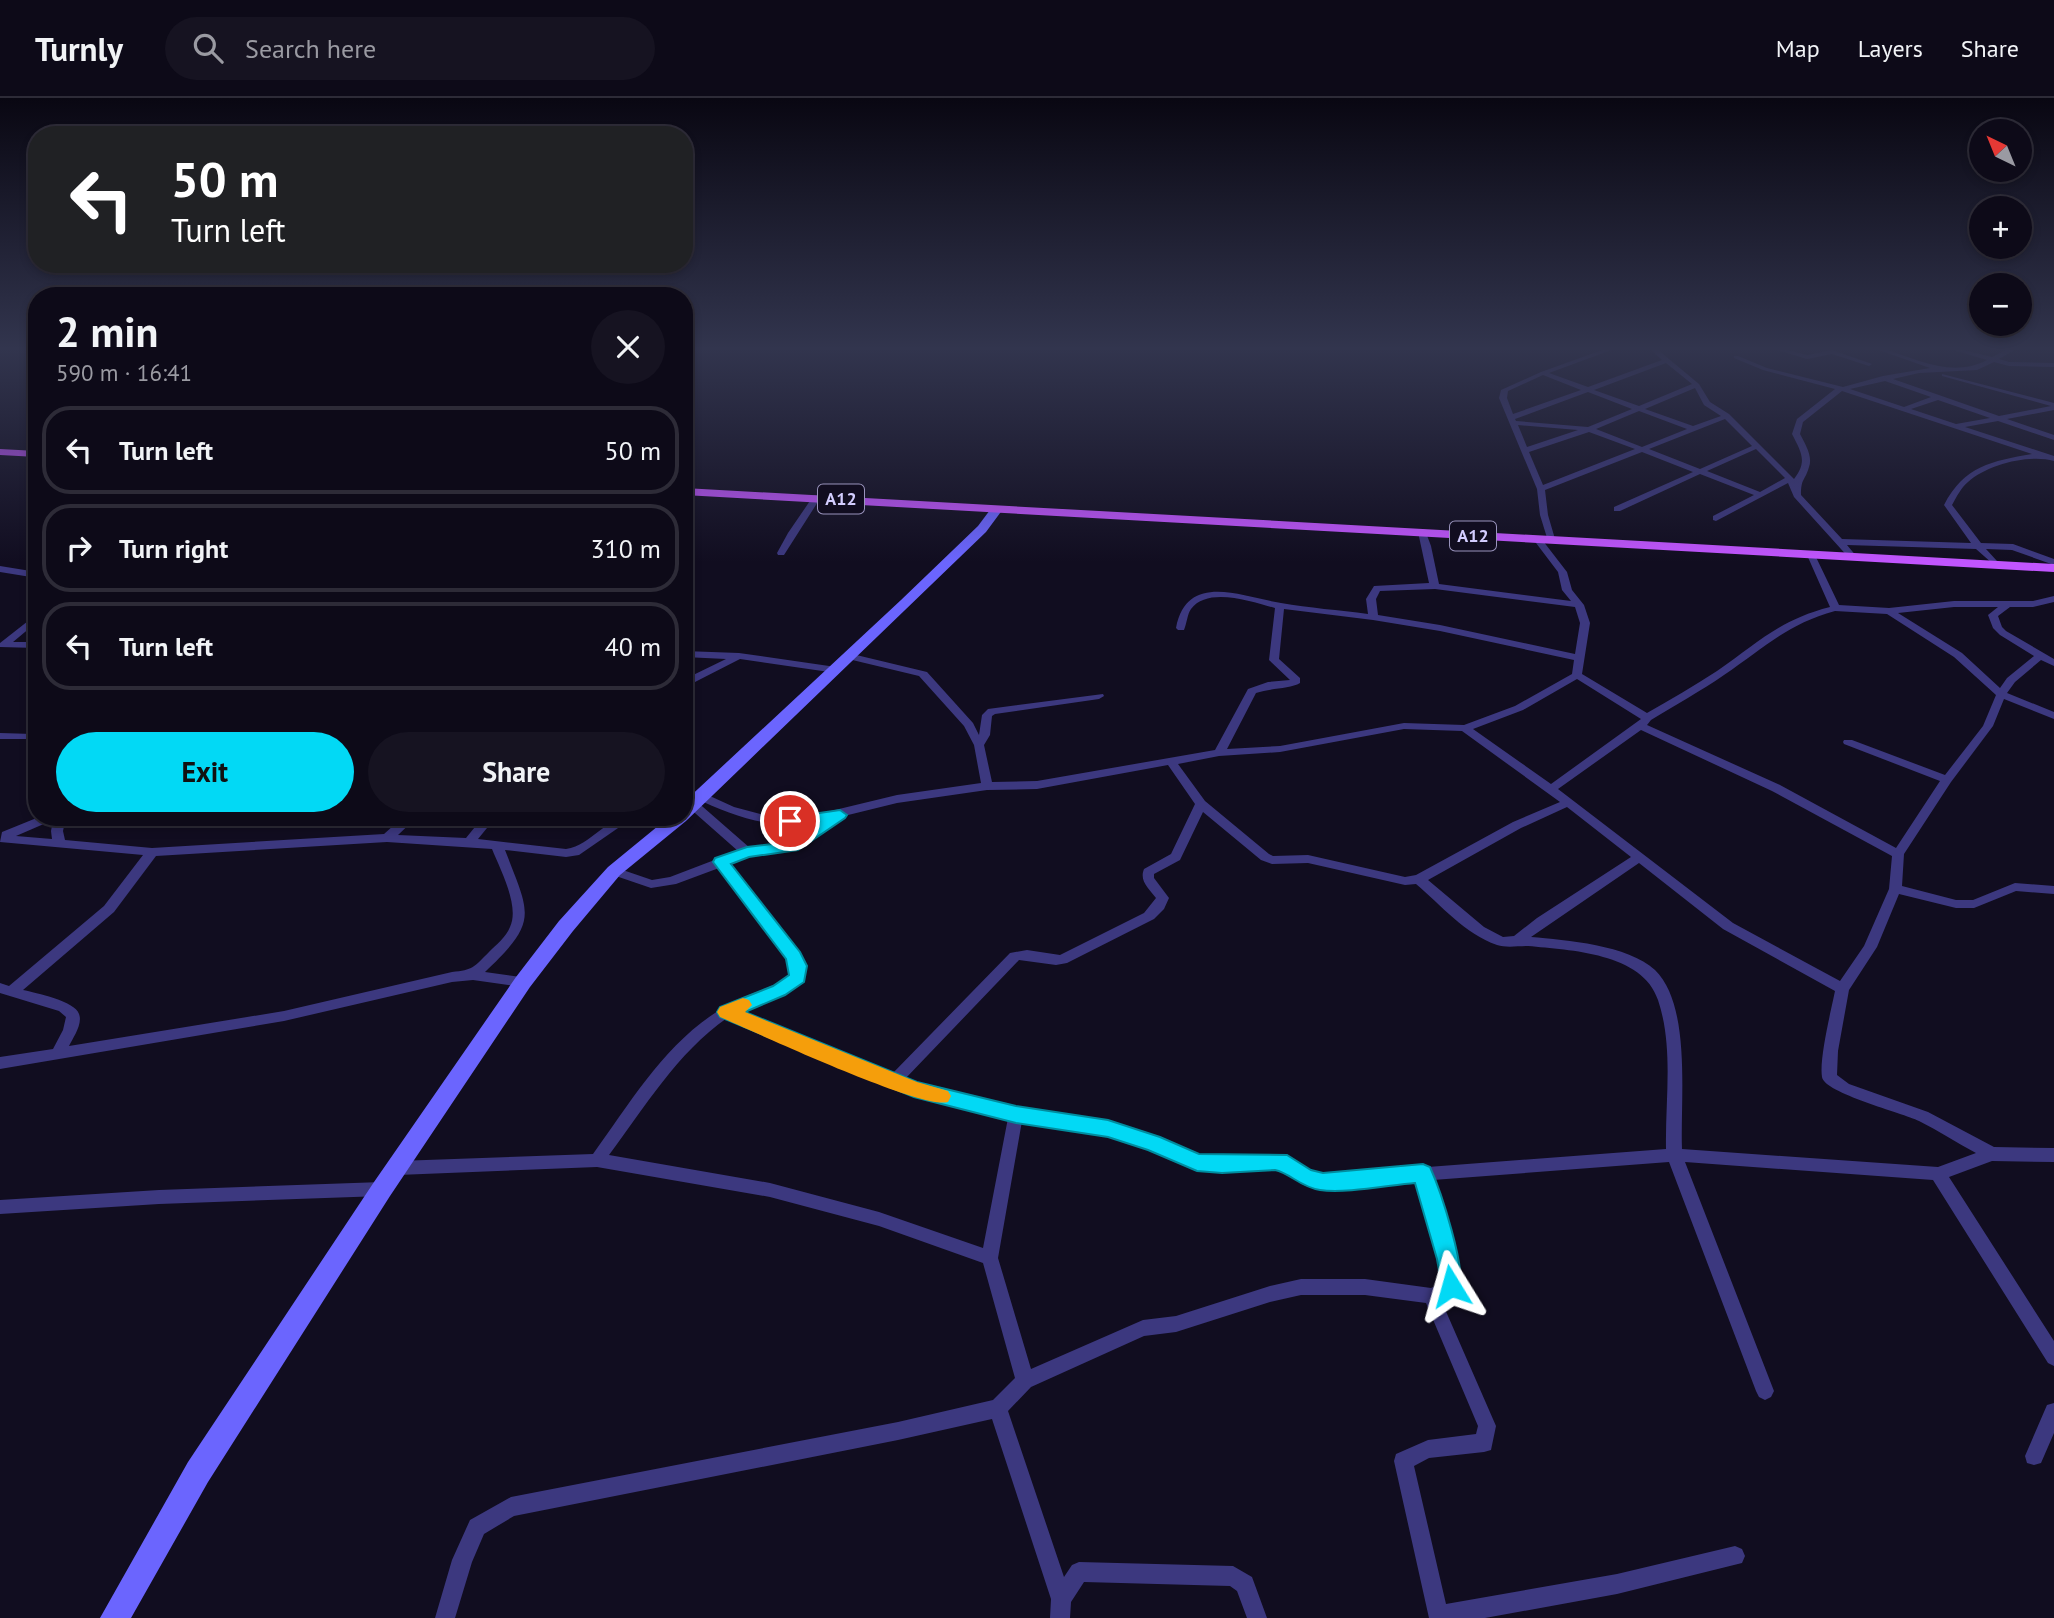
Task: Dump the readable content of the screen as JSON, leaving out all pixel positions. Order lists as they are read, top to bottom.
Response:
{
  "streets": {
    "main road": ["A12"]
  },
  "north": "top left",
  "page": {
    "header": "Turnly",
    "search": "Search here",
    "nav": ["Map", "Layers", "Share"],
    "map_buttons": ["+", "−"],
    "turn": ["50 m", "Turn left"],
    "heading": ["2 min", "590 m · 16:41"],
    "list": [
      {
        "name": "Turn left",
        "value": "50 m"
      },
      {
        "name": "Turn right",
        "value": "310 m"
      },
      {
        "name": "Turn left",
        "value": "40 m"
      }
    ],
    "buttons": ["Exit", "Share"]
  }
}
